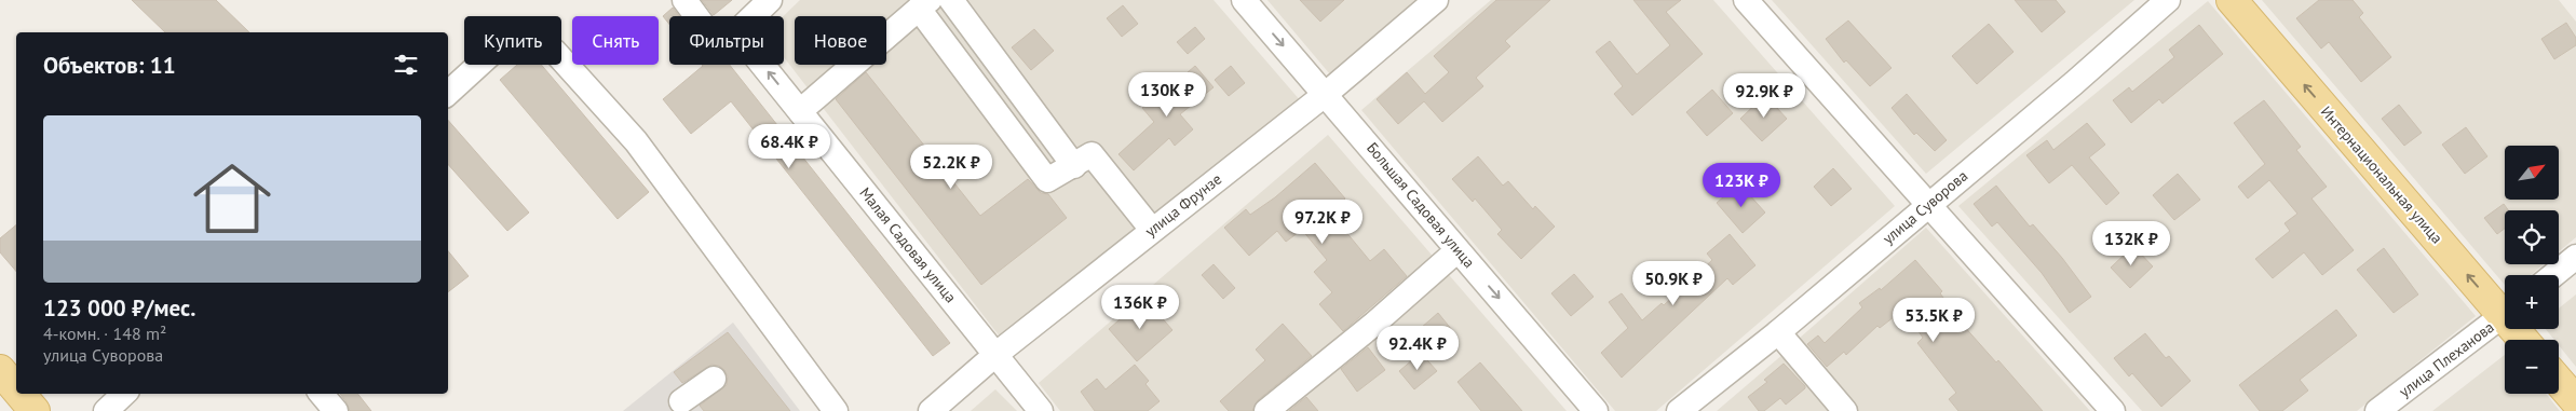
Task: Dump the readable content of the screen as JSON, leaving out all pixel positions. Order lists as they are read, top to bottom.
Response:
{
  "streets": {
    "main road": ["Интернациональная улица"],
    "street": [
      "улица Фрунзе",
      "Большая Садовая улица",
      "улица Суворова",
      "Малая Садовая улица",
      "улица Плеханова"
    ]
  },
  "crossings": [
    ["улица Фрунзе", "Большая Садовая улица"],
    ["улица Фрунзе", "Малая Садовая улица"]
  ],
  "one_way": ["Интернациональная улица", "Большая Садовая улица"],
  "north": "top right",
  "page": {
    "chip": [
      "Купить",
      "Снять",
      "Фильтры",
      "Новое"
    ],
    "heading": "Объектов: 11",
    "price": [
      "130K ₽",
      "92.9K ₽",
      "68.4K ₽",
      "52.2K ₽",
      "123K ₽",
      "97.2K ₽",
      "132K ₽",
      "50.9K ₽",
      "136K ₽",
      "53.5K ₽",
      "92.4K ₽"
    ],
    "list": [
      {
        "name": "123 000 ₽/мес.",
        "note": "4-комн. · 148 m² · улица Суворова"
      }
    ],
    "map_buttons": ["+", "−"]
  }
}
